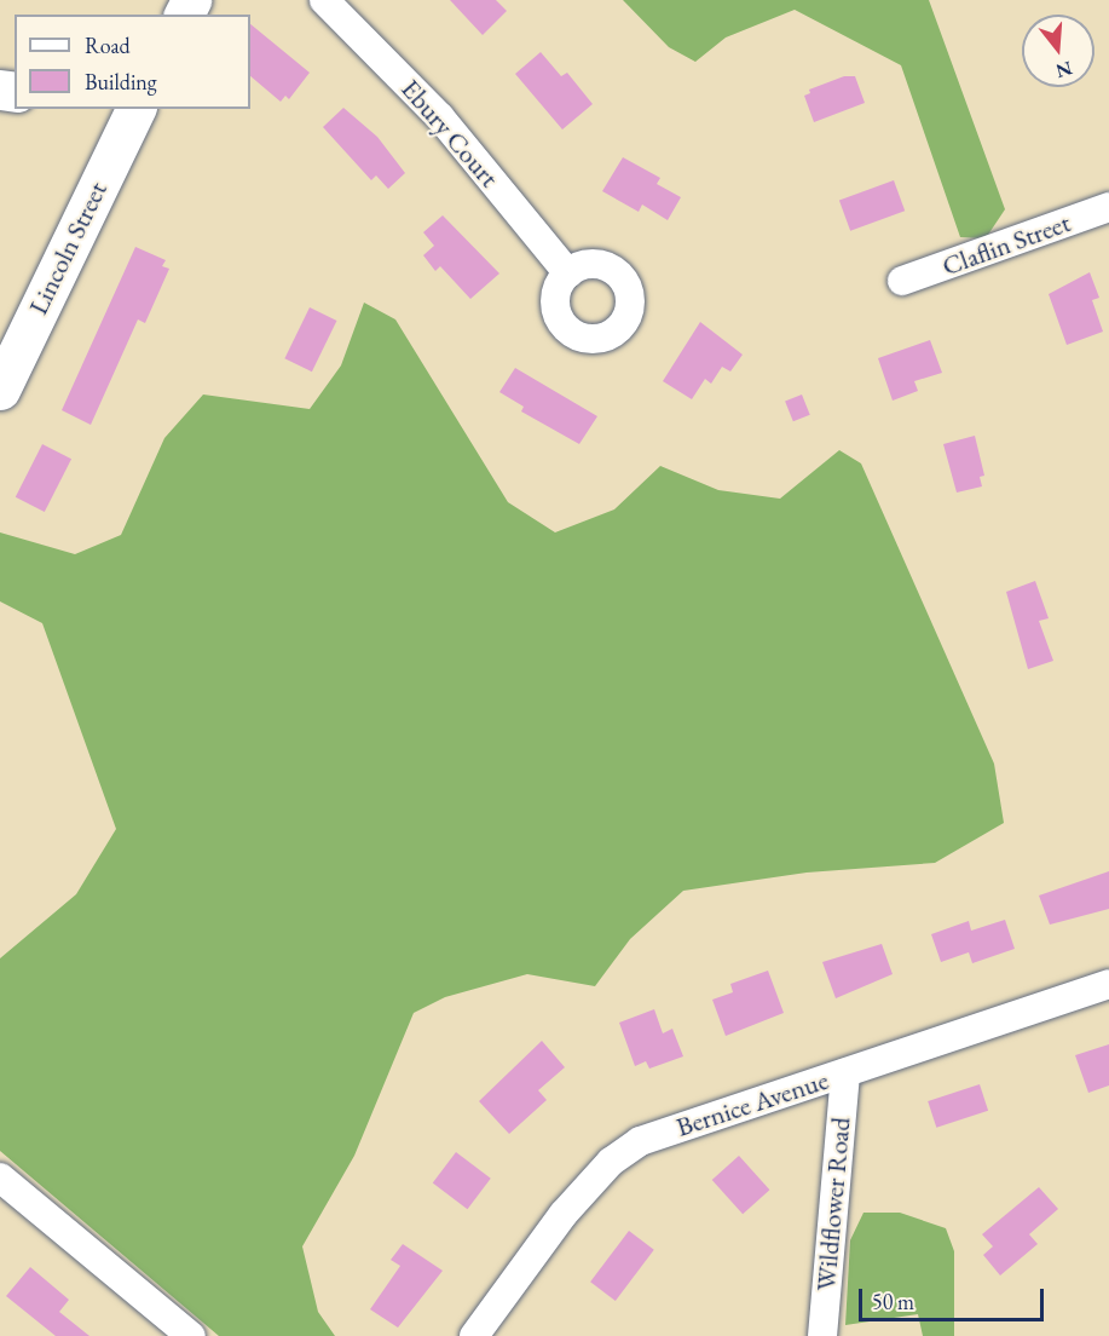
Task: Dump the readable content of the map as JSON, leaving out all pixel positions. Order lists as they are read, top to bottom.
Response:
{
  "streets": {
    "street": [
      "Ebury Court",
      "Claflin Street",
      "Lincoln Street",
      "Bernice Avenue",
      "Wildflower Road"
    ]
  },
  "crossings": [
    ["Bernice Avenue", "Wildflower Road"]
  ],
  "legend": ["Road", "Building"],
  "scale_bar": "50 m",
  "north": "bottom"
}
